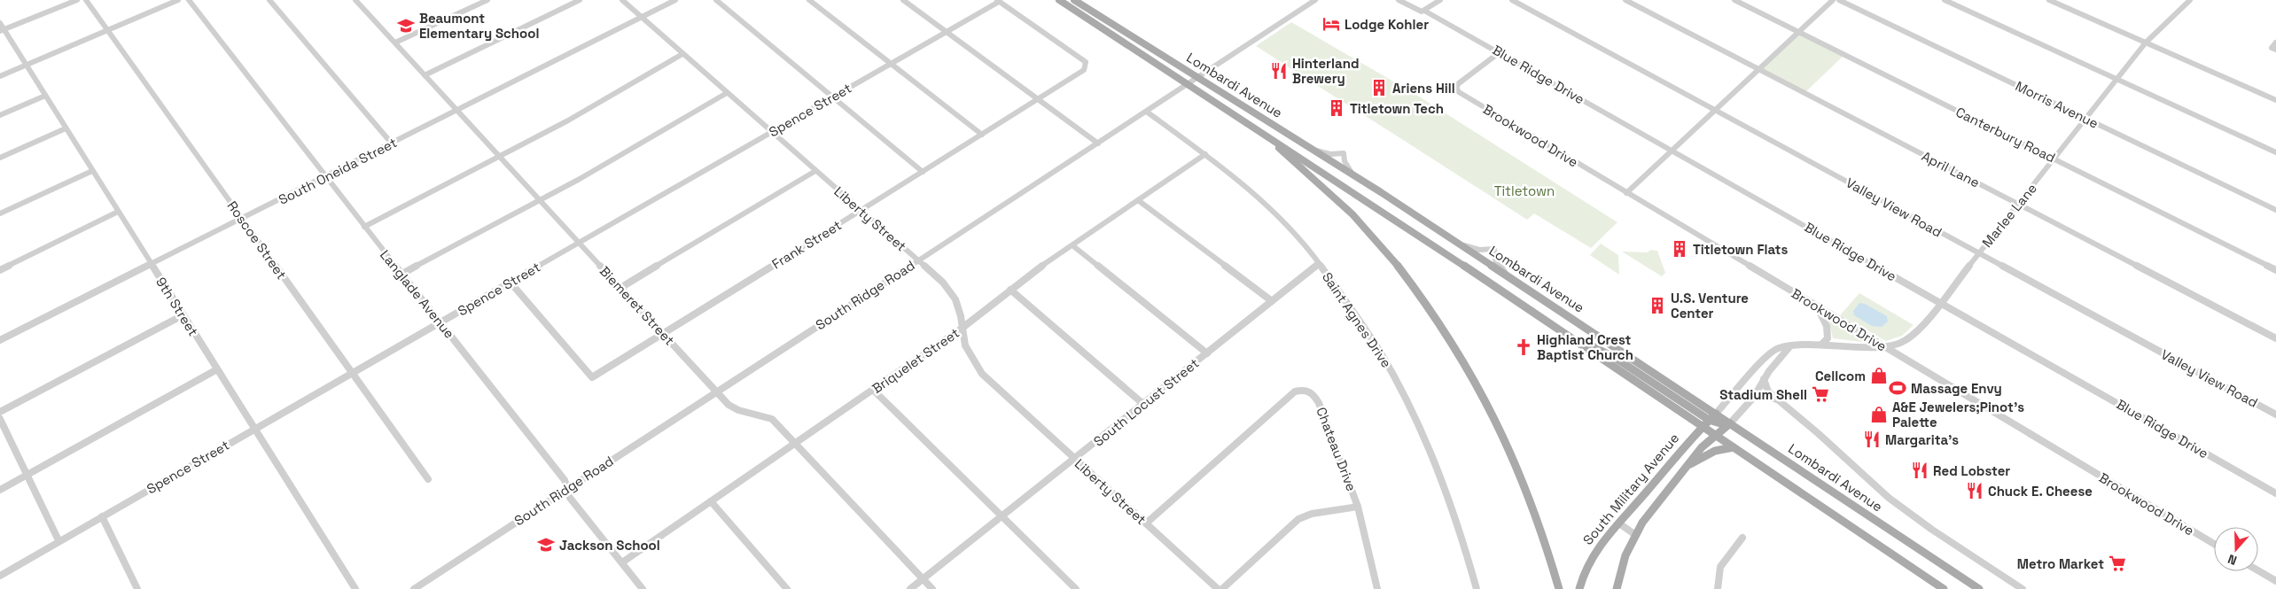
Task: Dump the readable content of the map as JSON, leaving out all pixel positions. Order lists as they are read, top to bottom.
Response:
{
  "streets": {
    "main road": ["Lombardi Avenue", "South Military Avenue"],
    "street": [
      "Blue Ridge Drive",
      "Morris Avenue",
      "Spence Street",
      "Canterbury Road",
      "Brookwood Drive",
      "April Lane",
      "South Oneida Street",
      "Valley View Road",
      "Marlee Lane",
      "Liberty Street",
      "Roscoe Street",
      "Frank Street",
      "Langlade Avenue",
      "South Ridge Road",
      "Biemeret Street",
      "9th Street",
      "Saint Agnes Drive",
      "Briquelet Street",
      "South Locust Street",
      "Chateau Drive"
    ]
  },
  "crossings": [
    ["Blue Ridge Drive", "Brookwood Drive"],
    ["Blue Ridge Drive", "Marlee Lane"],
    ["Lombardi Avenue", "Marlee Lane"],
    ["Lombardi Avenue", "South Ridge Road"],
    ["Lombardi Avenue", "South Military Avenue"],
    ["Morris Avenue", "Marlee Lane"],
    ["Spence Street", "Liberty Street"],
    ["Spence Street", "Roscoe Street"],
    ["Spence Street", "Frank Street"],
    ["Spence Street", "Langlade Avenue"],
    ["Spence Street", "Biemeret Street"],
    ["Spence Street", "9th Street"],
    ["Canterbury Road", "Marlee Lane"],
    ["Brookwood Drive", "Marlee Lane"],
    ["April Lane", "Marlee Lane"],
    ["South Oneida Street", "Liberty Street"],
    ["South Oneida Street", "Roscoe Street"],
    ["South Oneida Street", "Langlade Avenue"],
    ["South Oneida Street", "Biemeret Street"],
    ["South Oneida Street", "9th Street"],
    ["Valley View Road", "Marlee Lane"],
    ["Marlee Lane", "South Military Avenue"],
    ["Liberty Street", "Frank Street"],
    ["Liberty Street", "South Ridge Road"],
    ["Liberty Street", "Briquelet Street"],
    ["Liberty Street", "South Locust Street"],
    ["Liberty Street", "Chateau Drive"],
    ["Frank Street", "Biemeret Street"],
    ["Langlade Avenue", "South Ridge Road"],
    ["Langlade Avenue", "Briquelet Street"],
    ["South Ridge Road", "Biemeret Street"],
    ["South Ridge Road", "Saint Agnes Drive"],
    ["Biemeret Street", "Briquelet Street"],
    ["Biemeret Street", "South Locust Street"],
    ["Saint Agnes Drive", "Briquelet Street"],
    ["Saint Agnes Drive", "South Locust Street"]
  ],
  "parks": ["Titletown"],
  "places": {
    "hotel": ["Lodge Kohler"],
    "school or university": ["Beaumont Elementary School", "Jackson School"],
    "restaurant": [
      "Hinterland Brewery",
      "Margarita's",
      "Red Lobster",
      "Chuck E. Cheese"
    ],
    "building": [
      "Ariens Hill",
      "Titletown Tech",
      "Titletown Flats",
      "U.S. Venture Center"
    ],
    "church": ["Highland Crest Baptist Church"],
    "shop": ["Cellcom", "A&E Jewelers;Pinot's Palette"],
    "sports": ["Massage Envy"],
    "supermarket": ["Stadium Shell", "Metro Market"]
  },
  "north": "bottom"
}
